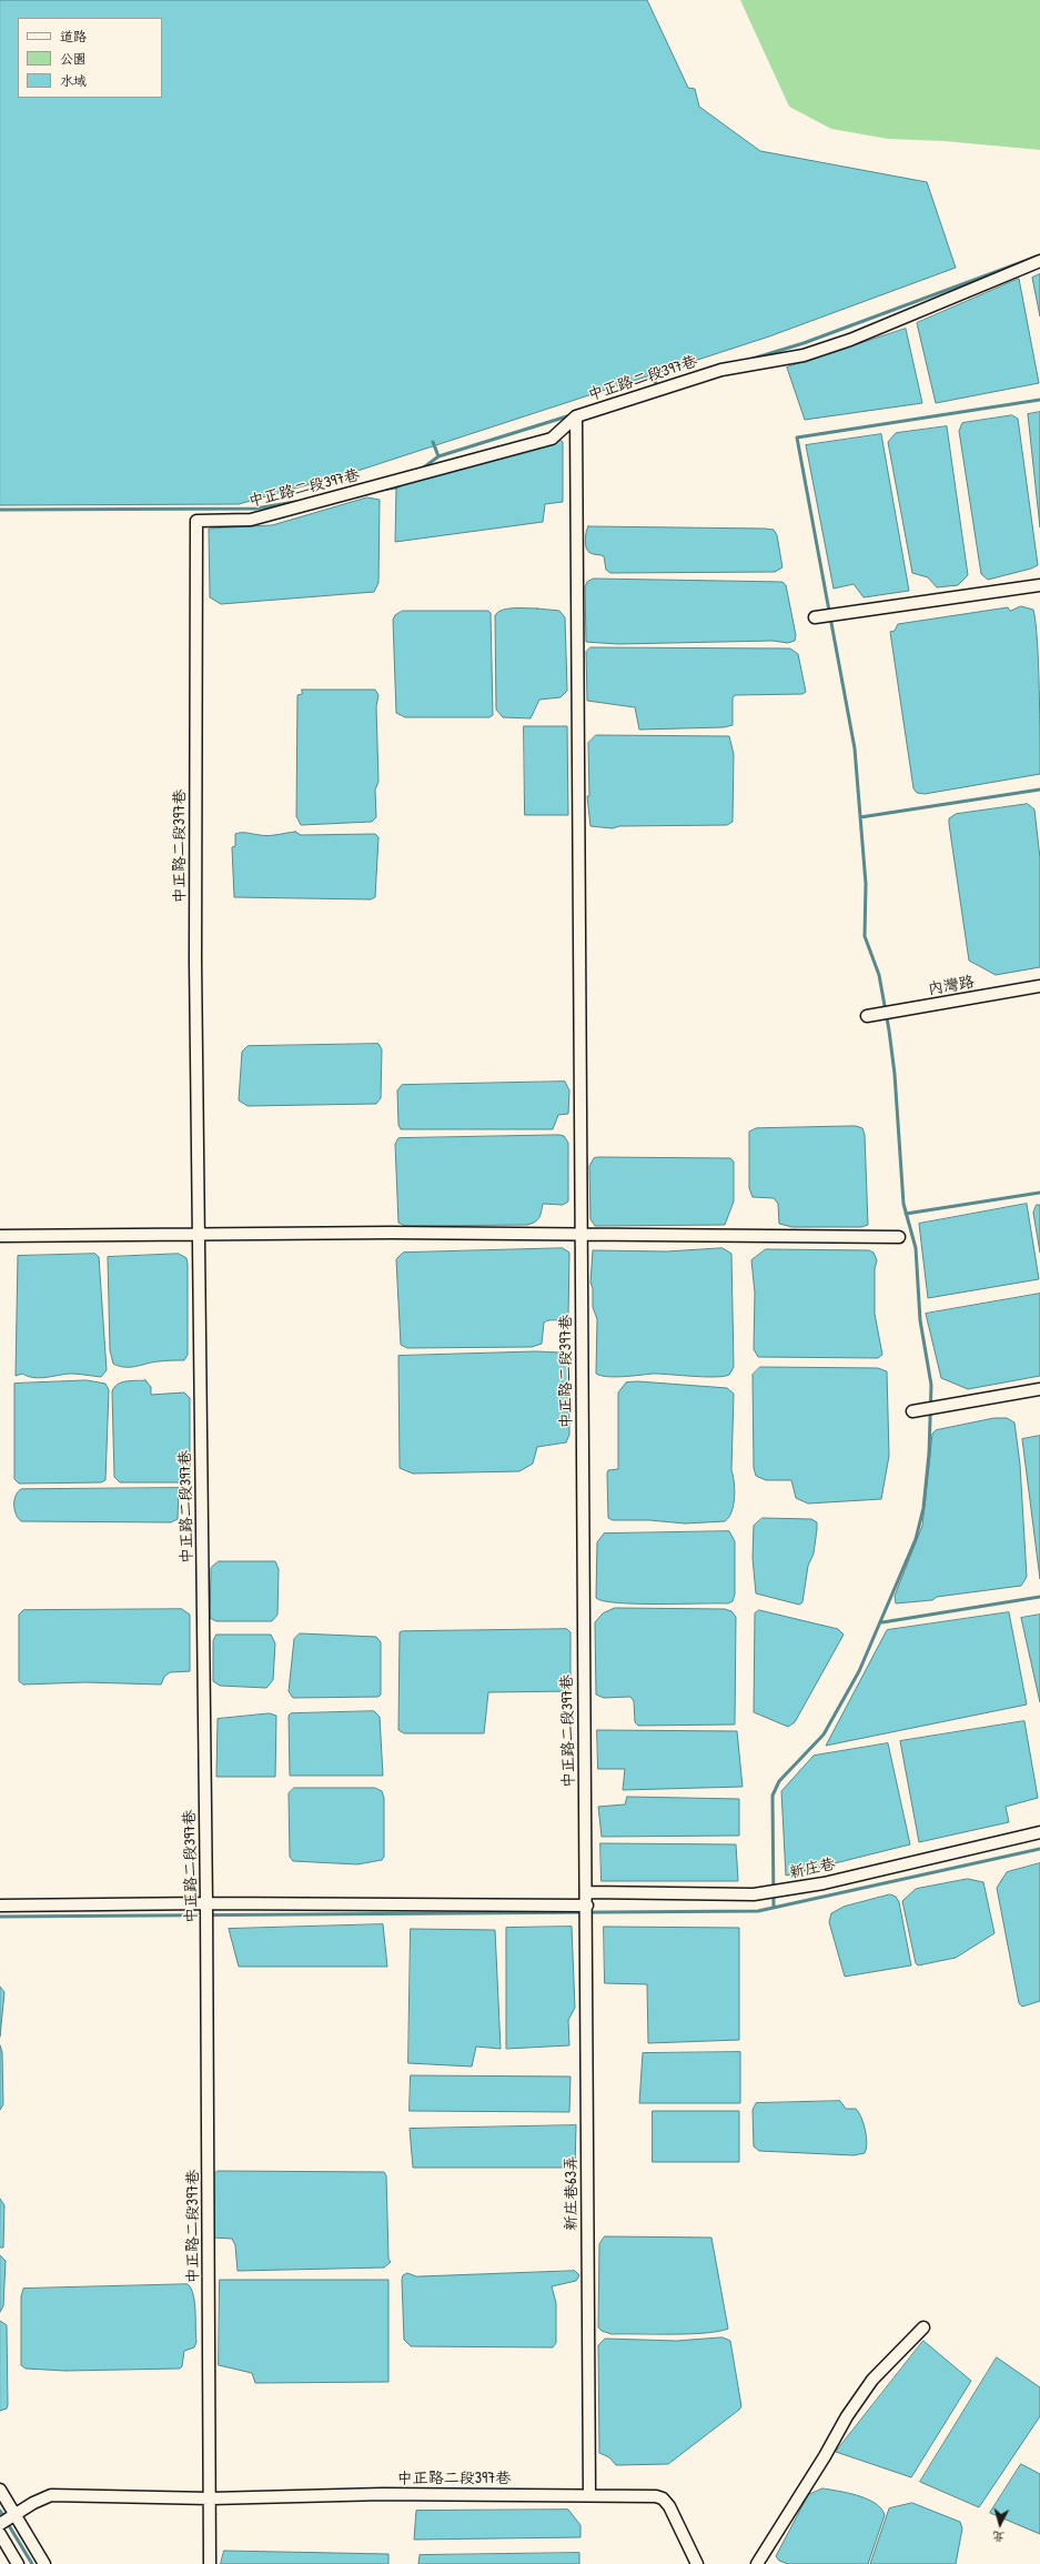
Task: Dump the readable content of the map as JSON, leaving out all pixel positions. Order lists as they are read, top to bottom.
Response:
{
  "streets": {
    "street": [
      "中正路二段397巷",
      "內灣路",
      "新庄巷",
      "新庄巷63弄"
    ]
  },
  "crossings": [
    ["中正路二段397巷", "新庄巷"],
    ["中正路二段397巷", "新庄巷63弄"],
    ["新庄巷", "新庄巷63弄"]
  ],
  "legend": ["道路", "公園", "水域"],
  "north": "bottom"
}
